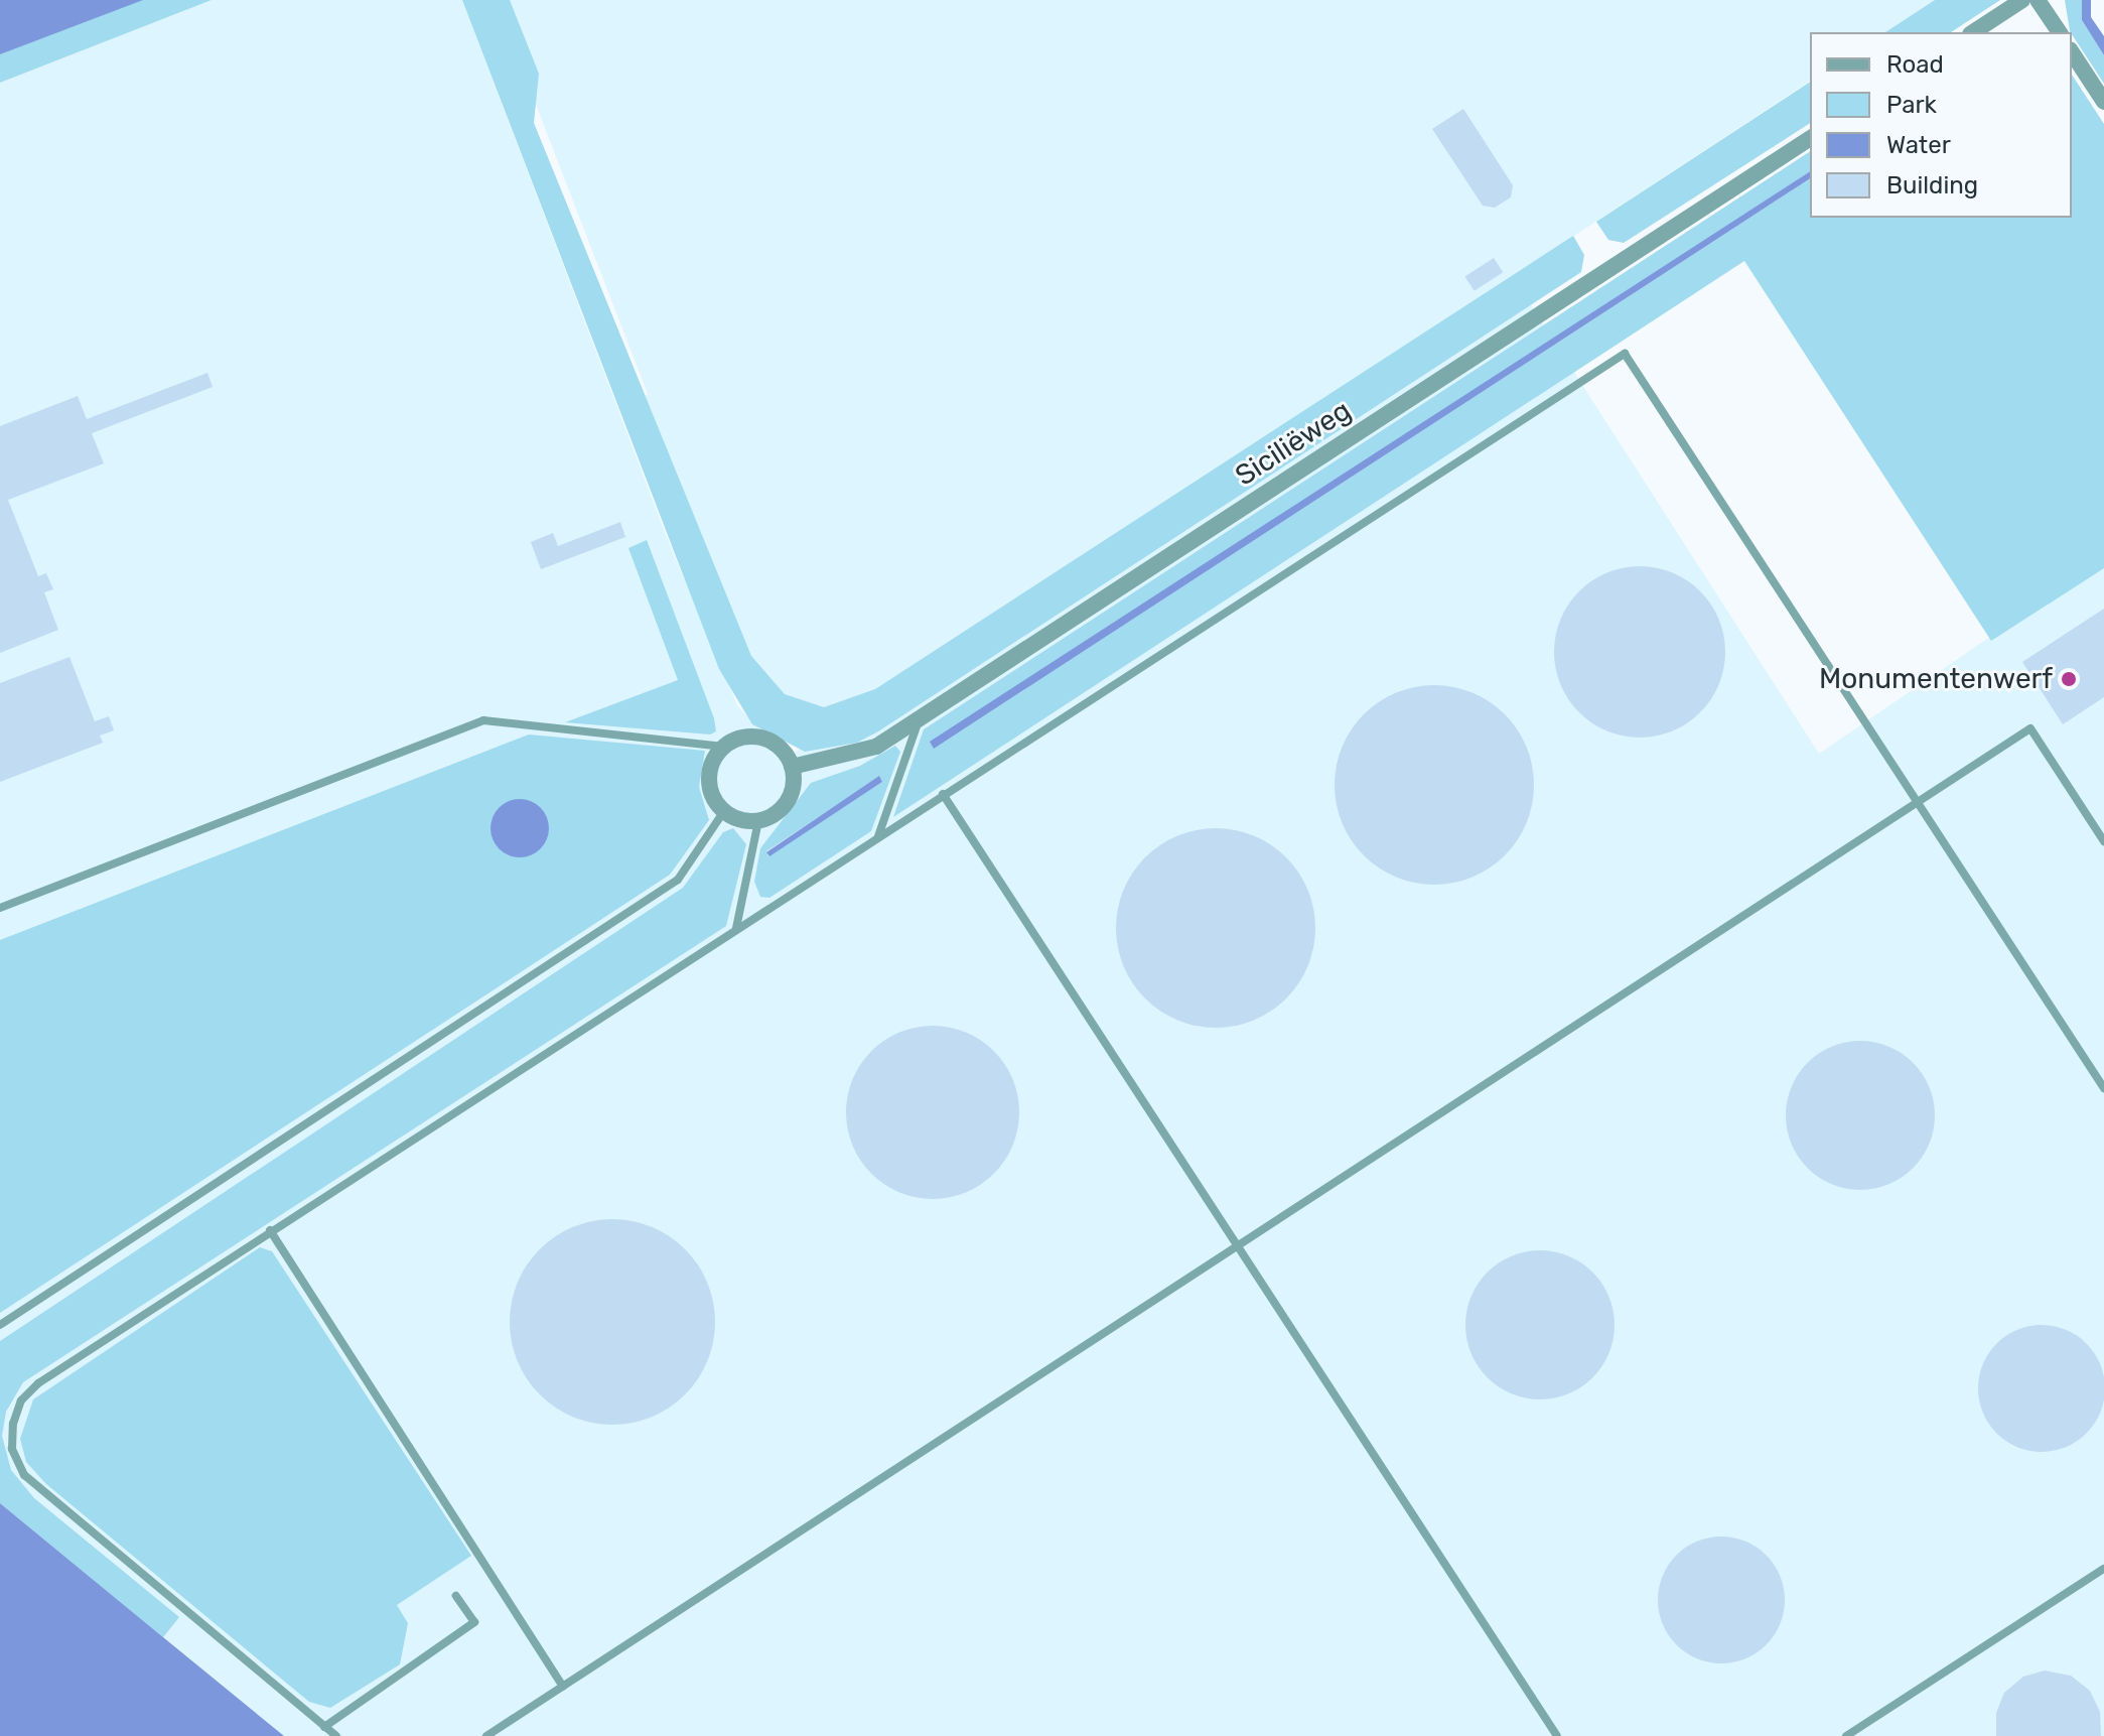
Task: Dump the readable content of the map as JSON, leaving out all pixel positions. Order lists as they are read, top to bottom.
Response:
{
  "streets": {
    "street": ["Siciliëweg"]
  },
  "places": ["Monumentenwerf"],
  "legend": [
    "Road",
    "Park",
    "Water",
    "Building"
  ]
}
